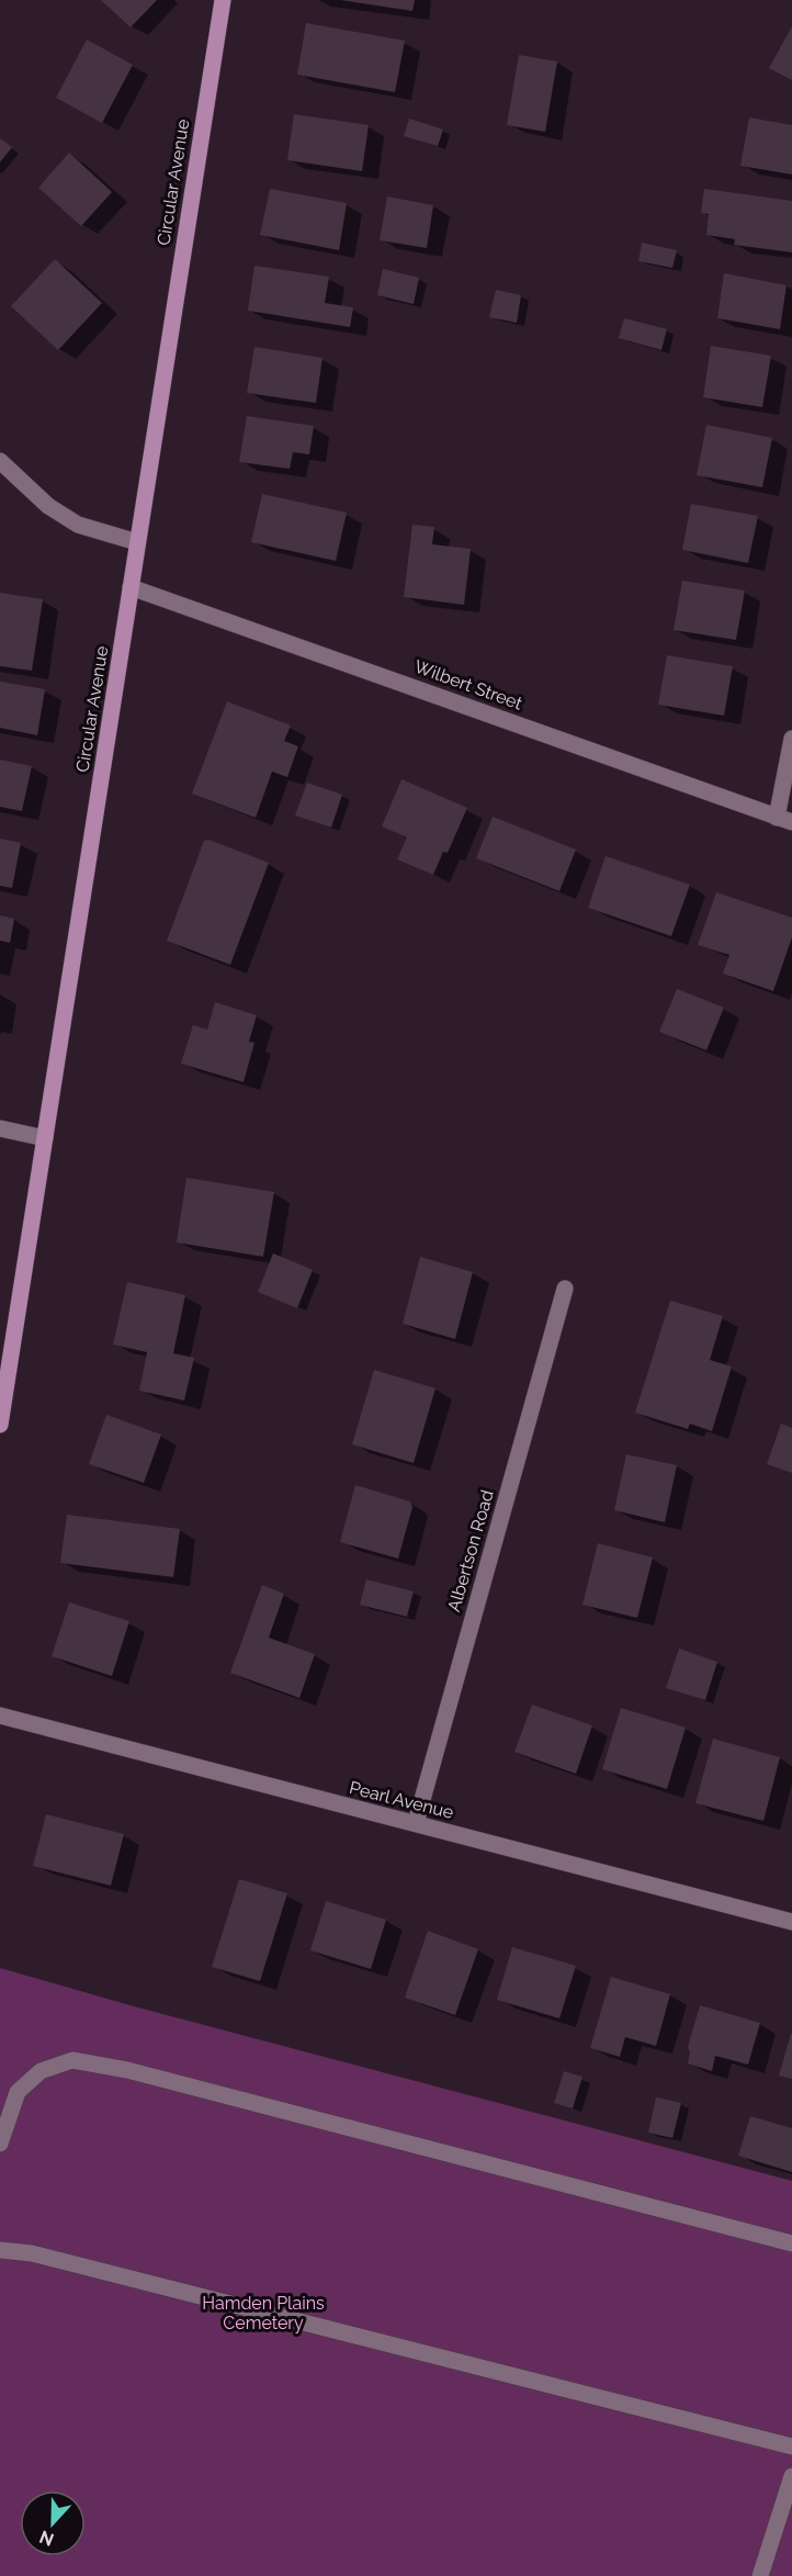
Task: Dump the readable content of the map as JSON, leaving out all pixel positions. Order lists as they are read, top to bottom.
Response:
{
  "streets": {
    "main road": ["Circular Avenue"],
    "street": ["Wilbert Street", "Albertson Road", "Pearl Avenue"]
  },
  "crossings": [
    ["Circular Avenue", "Wilbert Street"],
    ["Albertson Road", "Pearl Avenue"]
  ],
  "parks": ["Hamden Plains Cemetery"],
  "north": "bottom"
}
